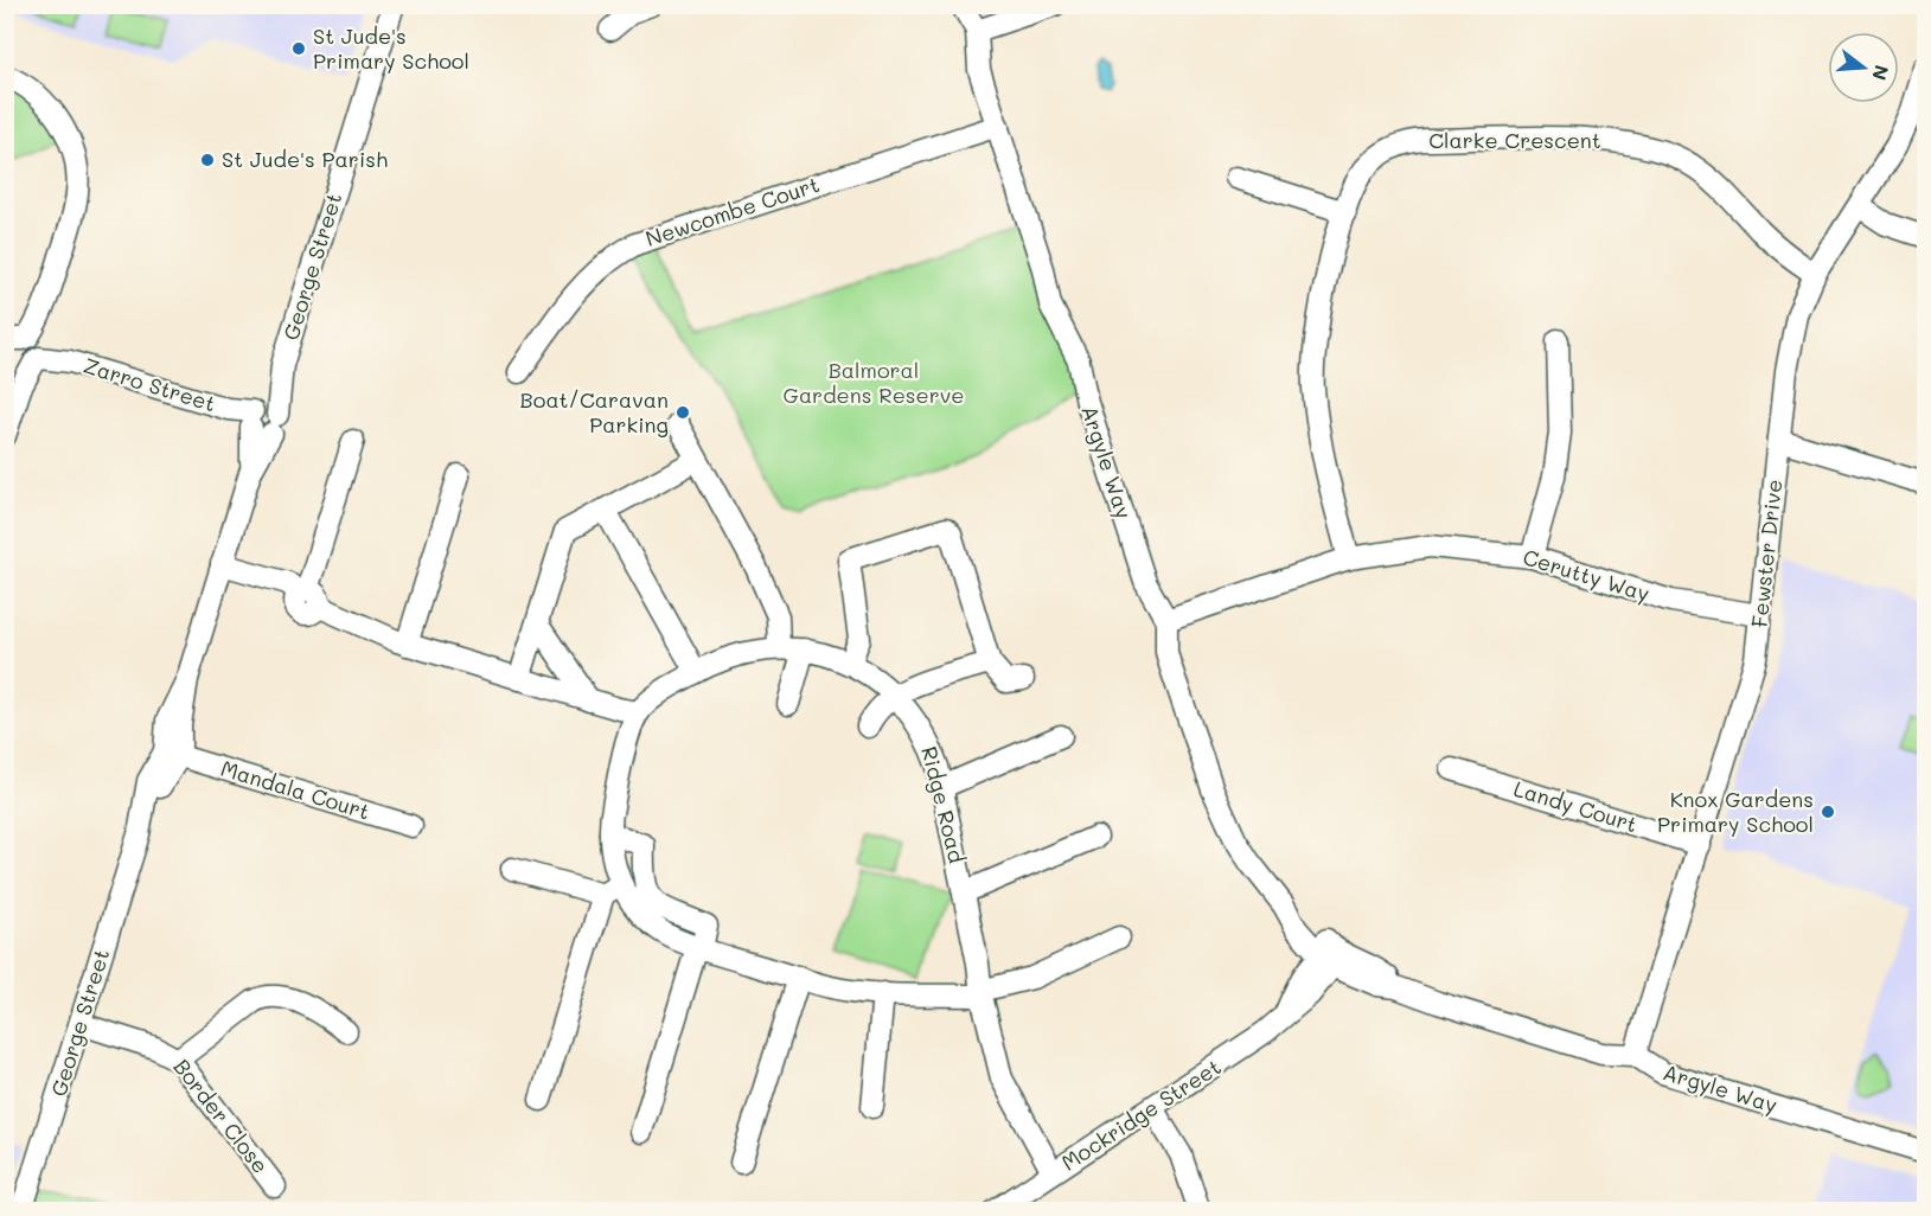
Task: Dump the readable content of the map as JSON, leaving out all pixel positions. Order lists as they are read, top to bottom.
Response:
{
  "streets": {
    "street": [
      "Clarke Crescent",
      "Newcombe Court",
      "George Street",
      "Zarro Street",
      "Argyle Way",
      "Fewster Drive",
      "Cerutty Way",
      "Mandala Court",
      "Ridge Road",
      "Landy Court",
      "Mockridge Street",
      "Border Close"
    ]
  },
  "crossings": [
    ["Clarke Crescent", "Fewster Drive"],
    ["Clarke Crescent", "Cerutty Way"],
    ["Newcombe Court", "Argyle Way"],
    ["George Street", "Zarro Street"],
    ["George Street", "Mandala Court"],
    ["George Street", "Border Close"],
    ["Argyle Way", "Fewster Drive"],
    ["Argyle Way", "Cerutty Way"],
    ["Argyle Way", "Mockridge Street"],
    ["Fewster Drive", "Cerutty Way"],
    ["Fewster Drive", "Landy Court"],
    ["Ridge Road", "Mockridge Street"]
  ],
  "parks": ["Balmoral Gardens Reserve"],
  "places": [
    "St Jude's Primary School",
    "St Jude's Parish",
    "Boat/Caravan Parking",
    "Knox Gardens Primary School"
  ],
  "north": "right"
}
